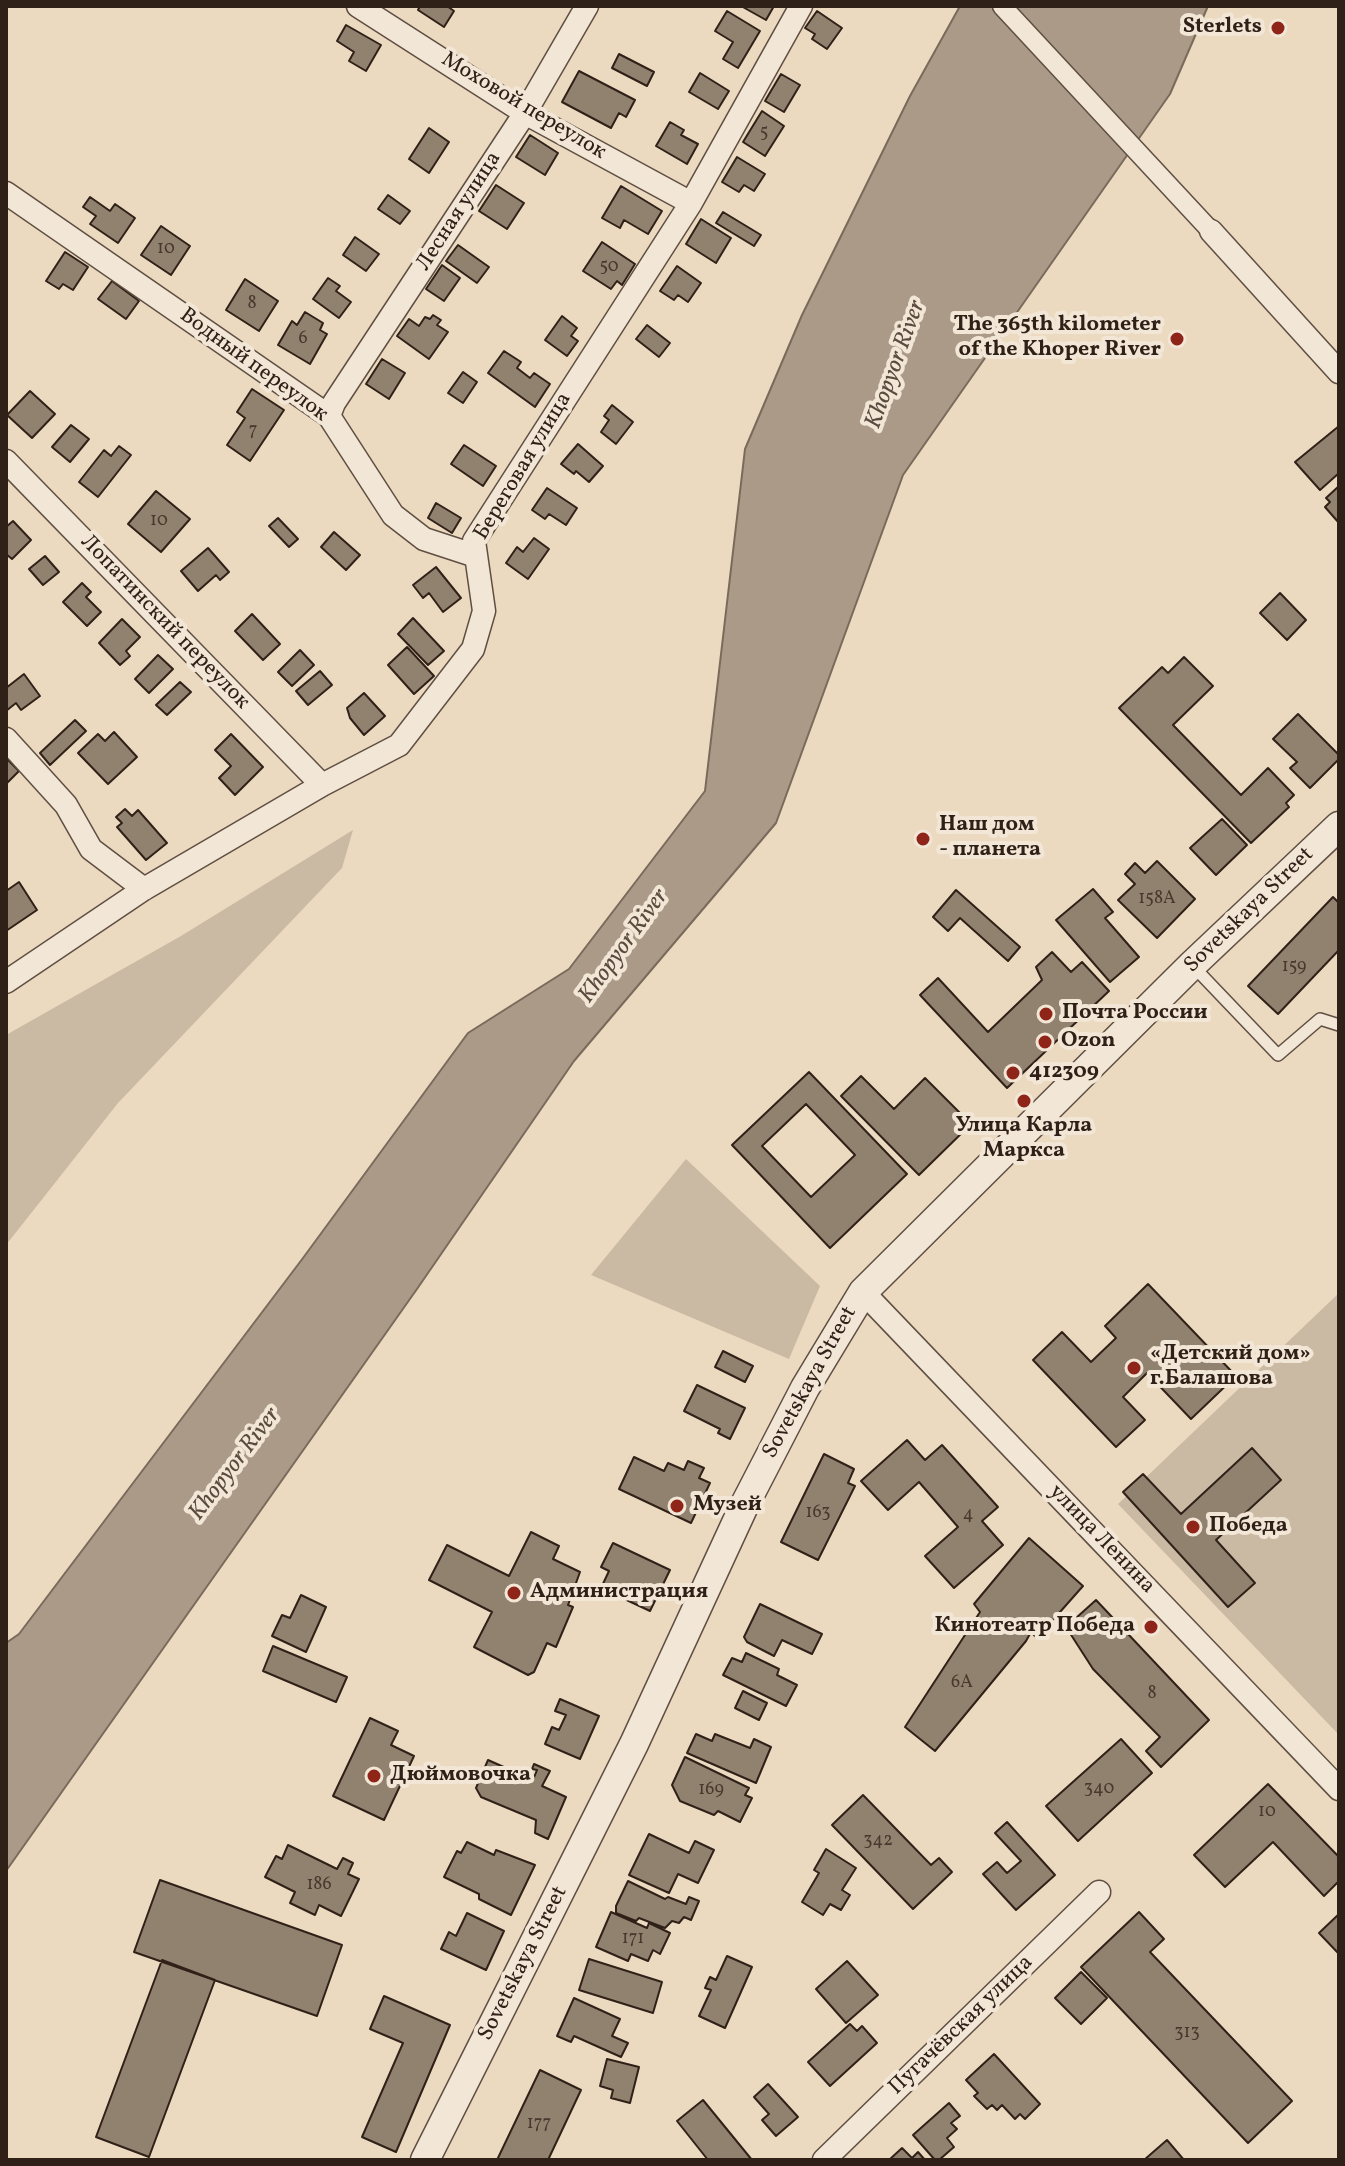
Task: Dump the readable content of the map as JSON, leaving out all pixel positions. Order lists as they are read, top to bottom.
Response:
{
  "streets": {
    "street": [
      "Моховой переулок",
      "Лесная улица",
      "Водный переулок",
      "Береговая улица",
      "Лопатинский переулок",
      "Sovetskaya Street",
      "улица Ленина",
      "Пугачёвская улица"
    ]
  },
  "crossings": [
    ["Моховой переулок", "Лесная улица"],
    ["Моховой переулок", "Береговая улица"],
    ["Лесная улица", "Водный переулок"],
    ["Водный переулок", "Береговая улица"],
    ["Береговая улица", "Лопатинский переулок"],
    ["Sovetskaya Street", "улица Ленина"]
  ],
  "water": ["Khopyor River"],
  "places": [
    "Sterlets",
    "The 365th kilometer of the Khoper River",
    "Наш дом - планета",
    "Почта России",
    "Ozon",
    "412309",
    "Улица Карла Маркса",
    "«Детский дом» г.Балашова",
    "Музей",
    "Победа",
    "Администрация",
    "Кинотеатр Победа",
    "Дюймовочка"
  ],
  "house_numbers": [
    "5",
    "10",
    "50",
    "8",
    "6",
    "7",
    "10",
    "158А",
    "159",
    "163",
    "4",
    "6А",
    "8",
    "340",
    "169",
    "10",
    "342",
    "186",
    "171",
    "313",
    "177"
  ]
}
